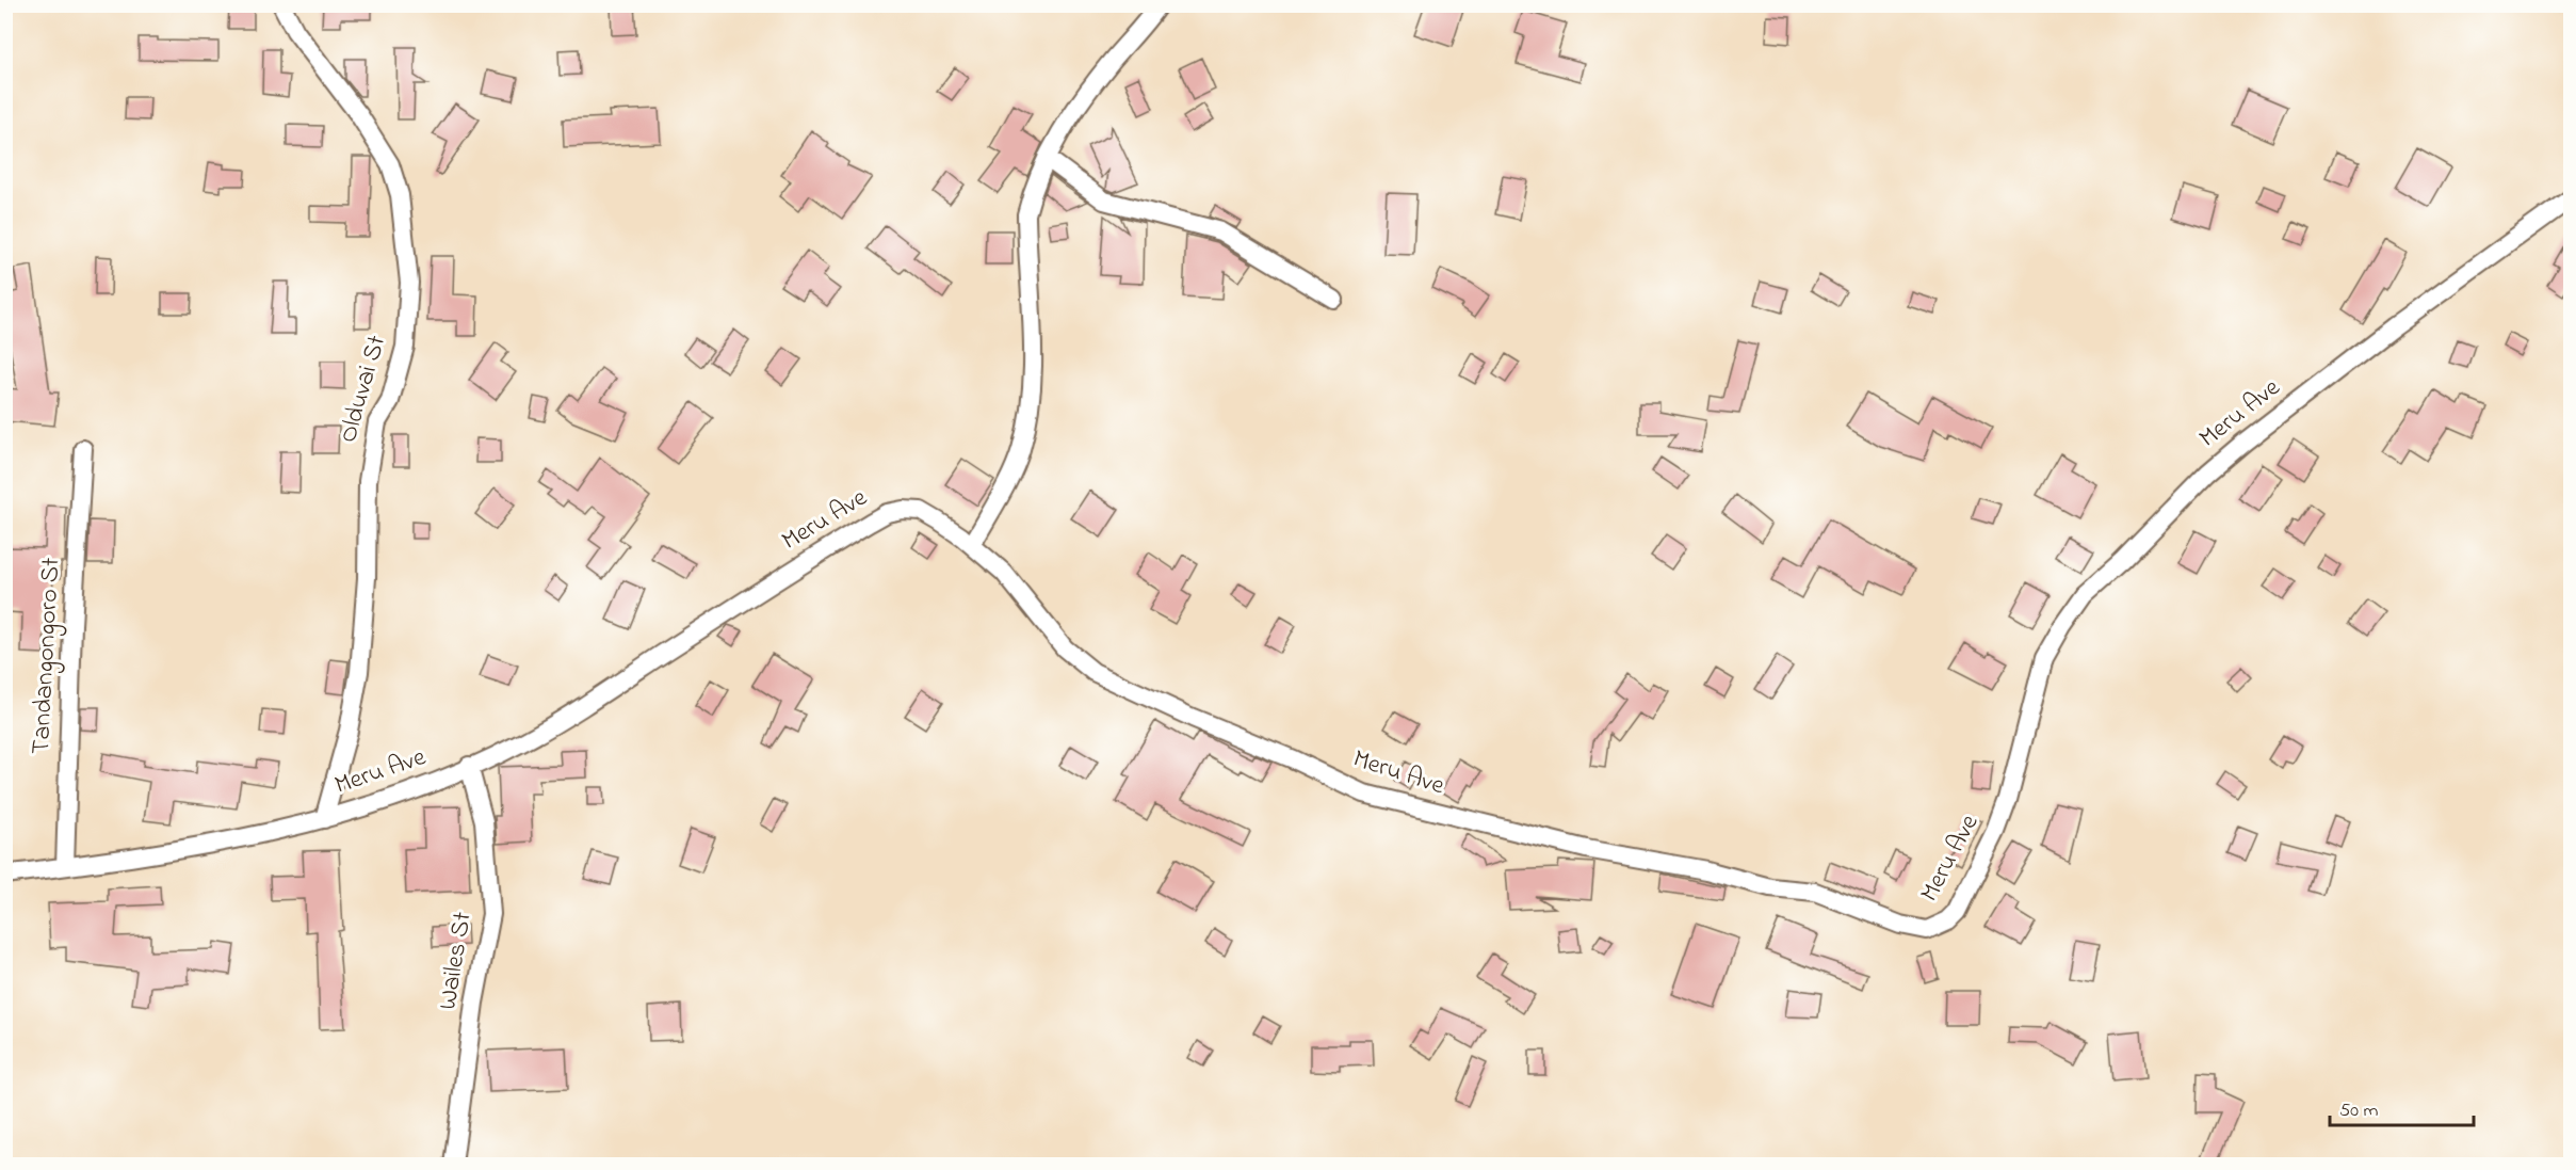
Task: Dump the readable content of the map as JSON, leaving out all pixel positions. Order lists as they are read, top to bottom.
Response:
{
  "streets": {
    "street": [
      "Olduvai St",
      "Meru Ave",
      "Tandangongoro St",
      "Wailes St"
    ]
  },
  "crossings": [
    ["Olduvai St", "Meru Ave"],
    ["Meru Ave", "Tandangongoro St"],
    ["Meru Ave", "Wailes St"]
  ],
  "scale_bar": "50 m"
}
